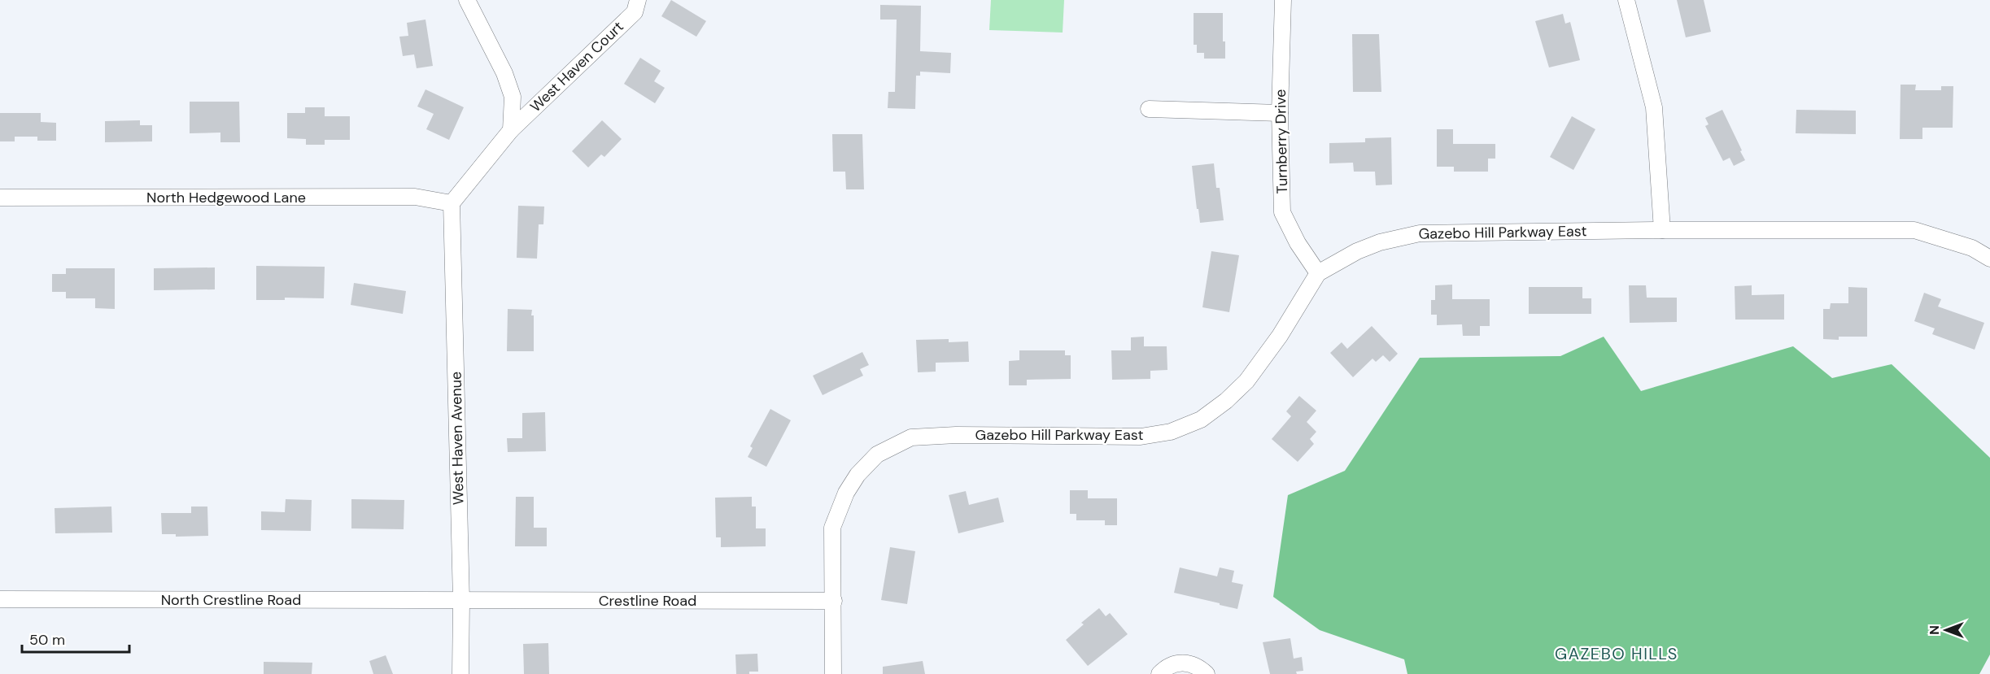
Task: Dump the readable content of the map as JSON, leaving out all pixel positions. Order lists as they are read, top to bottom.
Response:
{
  "streets": {
    "street": [
      "West Haven Court",
      "Turnberry Drive",
      "North Hedgewood Lane",
      "Gazebo Hill Parkway East",
      "West Haven Avenue",
      "North Crestline Road",
      "Crestline Road"
    ]
  },
  "crossings": [
    ["West Haven Court", "North Hedgewood Lane"],
    ["West Haven Court", "West Haven Avenue"],
    ["Turnberry Drive", "Gazebo Hill Parkway East"],
    ["North Hedgewood Lane", "West Haven Avenue"],
    ["Gazebo Hill Parkway East", "Crestline Road"],
    ["West Haven Avenue", "North Crestline Road"],
    ["West Haven Avenue", "Crestline Road"],
    ["North Crestline Road", "Crestline Road"]
  ],
  "districts": ["GAZEBO HILLS"],
  "scale_bar": "50 m",
  "north": "left"
}
